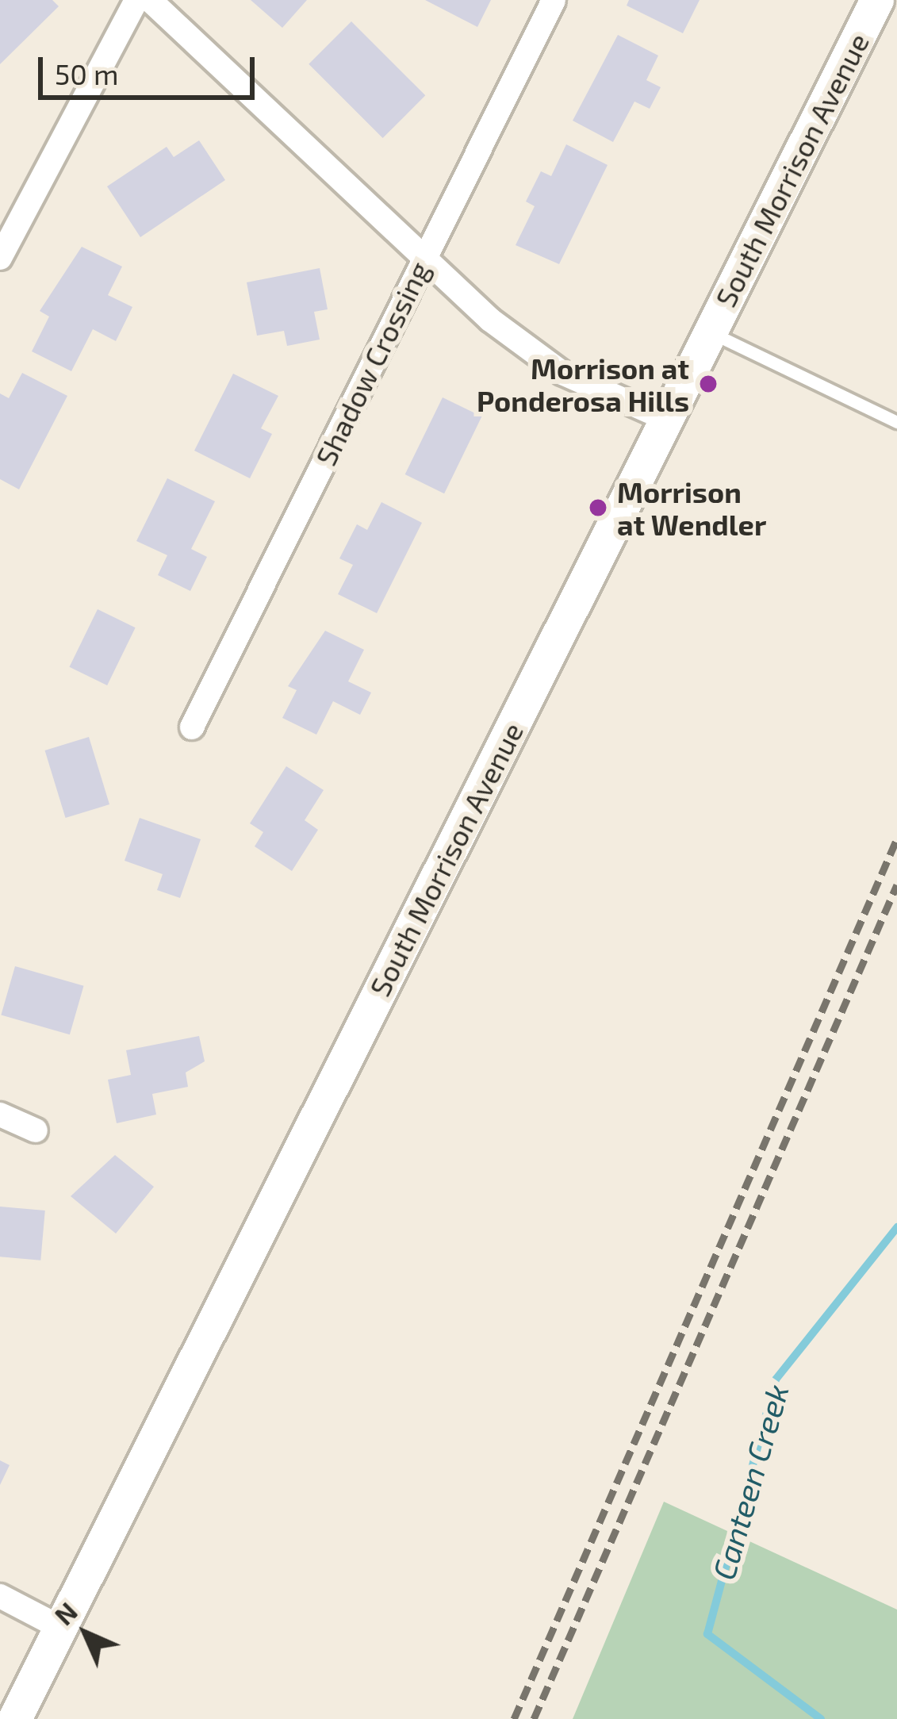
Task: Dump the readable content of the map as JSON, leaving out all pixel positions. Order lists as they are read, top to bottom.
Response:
{
  "streets": {
    "street": ["South Morrison Avenue", "Shadow Crossing"]
  },
  "water": ["Canteen Creek"],
  "places": ["Morrison at Ponderosa Hills", "Morrison at Wendler"],
  "scale_bar": "50 m",
  "north": "top left"
}
